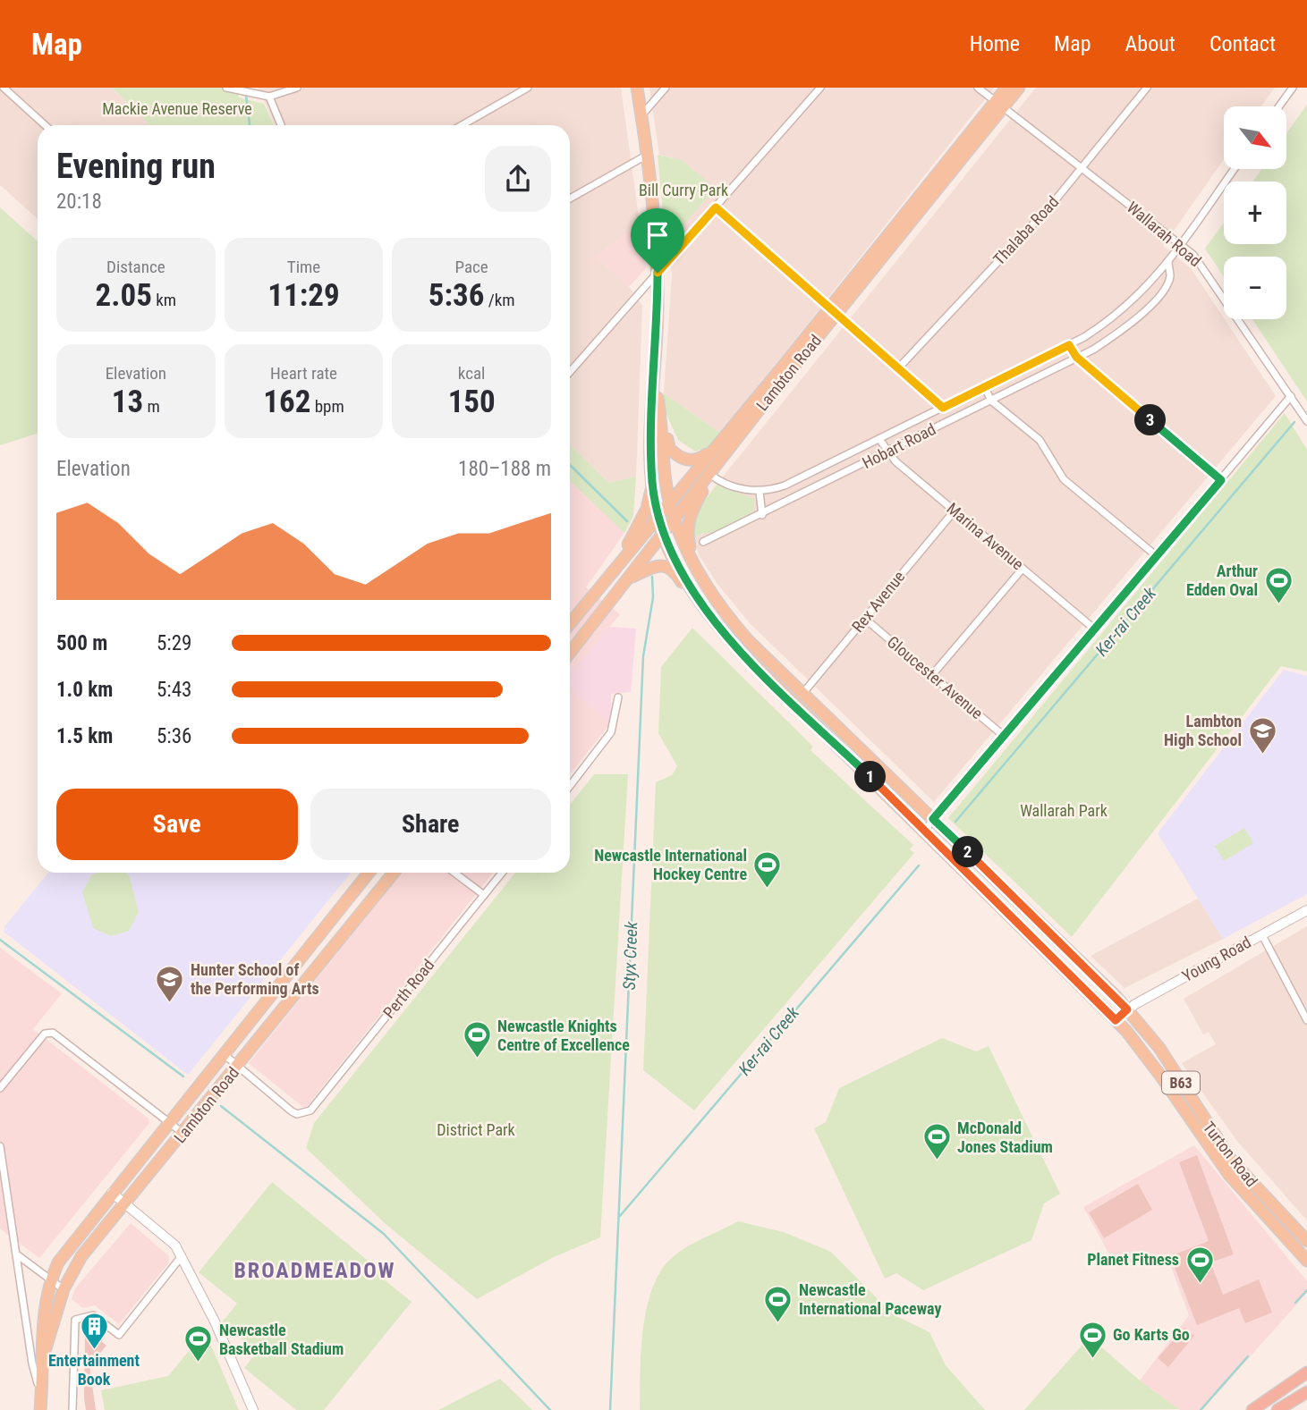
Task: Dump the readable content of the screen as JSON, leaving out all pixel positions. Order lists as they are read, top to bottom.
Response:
{
  "streets": {
    "main road": ["Lambton Road", "B63", "Turton Road"],
    "street": [
      "Thalaba Road",
      "Wallarah Road",
      "Hobart Road",
      "Marina Avenue",
      "Rex Avenue",
      "Gloucester Avenue",
      "Young Road",
      "Perth Road"
    ]
  },
  "crossings": [
    ["Thalaba Road", "Wallarah Road"],
    ["Wallarah Road", "Lambton Road"],
    ["Wallarah Road", "Hobart Road"],
    ["Lambton Road", "Hobart Road"],
    ["Lambton Road", "Perth Road"],
    ["Lambton Road", "B63"],
    ["Lambton Road", "Turton Road"],
    ["Hobart Road", "Marina Avenue"],
    ["Marina Avenue", "Rex Avenue"],
    ["Rex Avenue", "Gloucester Avenue"],
    ["Rex Avenue", "Turton Road"],
    ["Young Road", "Turton Road"],
    ["B63", "Turton Road"]
  ],
  "districts": ["BROADMEADOW"],
  "water": ["Ker-rai Creek", "Styx Creek"],
  "parks": [
    "Mackie Avenue Reserve",
    "Bill Curry Park",
    "Wallarah Park",
    "District Park"
  ],
  "places": {
    "sports": [
      "Arthur Edden Oval",
      "Newcastle International Hockey Centre",
      "Newcastle Knights Centre of Excellence",
      "McDonald Jones Stadium",
      "Planet Fitness",
      "Newcastle International Paceway",
      "Go Karts Go",
      "Newcastle Basketball Stadium"
    ],
    "school or university": ["Lambton High School", "Hunter School of the Performing Arts"],
    "building": ["Entertainment Book"]
  },
  "north": "bottom right",
  "page": {
    "header": "Map",
    "nav": [
      "Home",
      "Map",
      "About",
      "Contact"
    ],
    "map_buttons": ["+", "−"],
    "heading": ["Evening run", "20:18"],
    "stats": [
      ["Distance", "2.05 km"],
      ["Time", "11:29"],
      ["Pace", "5:36 /km"],
      ["Elevation", "13 m"],
      ["Heart rate", "162 bpm"],
      ["kcal", "150"]
    ],
    "pins": ["3", "1", "2"],
    "chart": ["Elevation", "180–188 m"],
    "list": [
      {
        "name": "500 m",
        "note": "5:29"
      },
      {
        "name": "1.0 km",
        "note": "5:43"
      },
      {
        "name": "1.5 km",
        "note": "5:36"
      }
    ],
    "buttons": ["Save", "Share"]
  }
}
